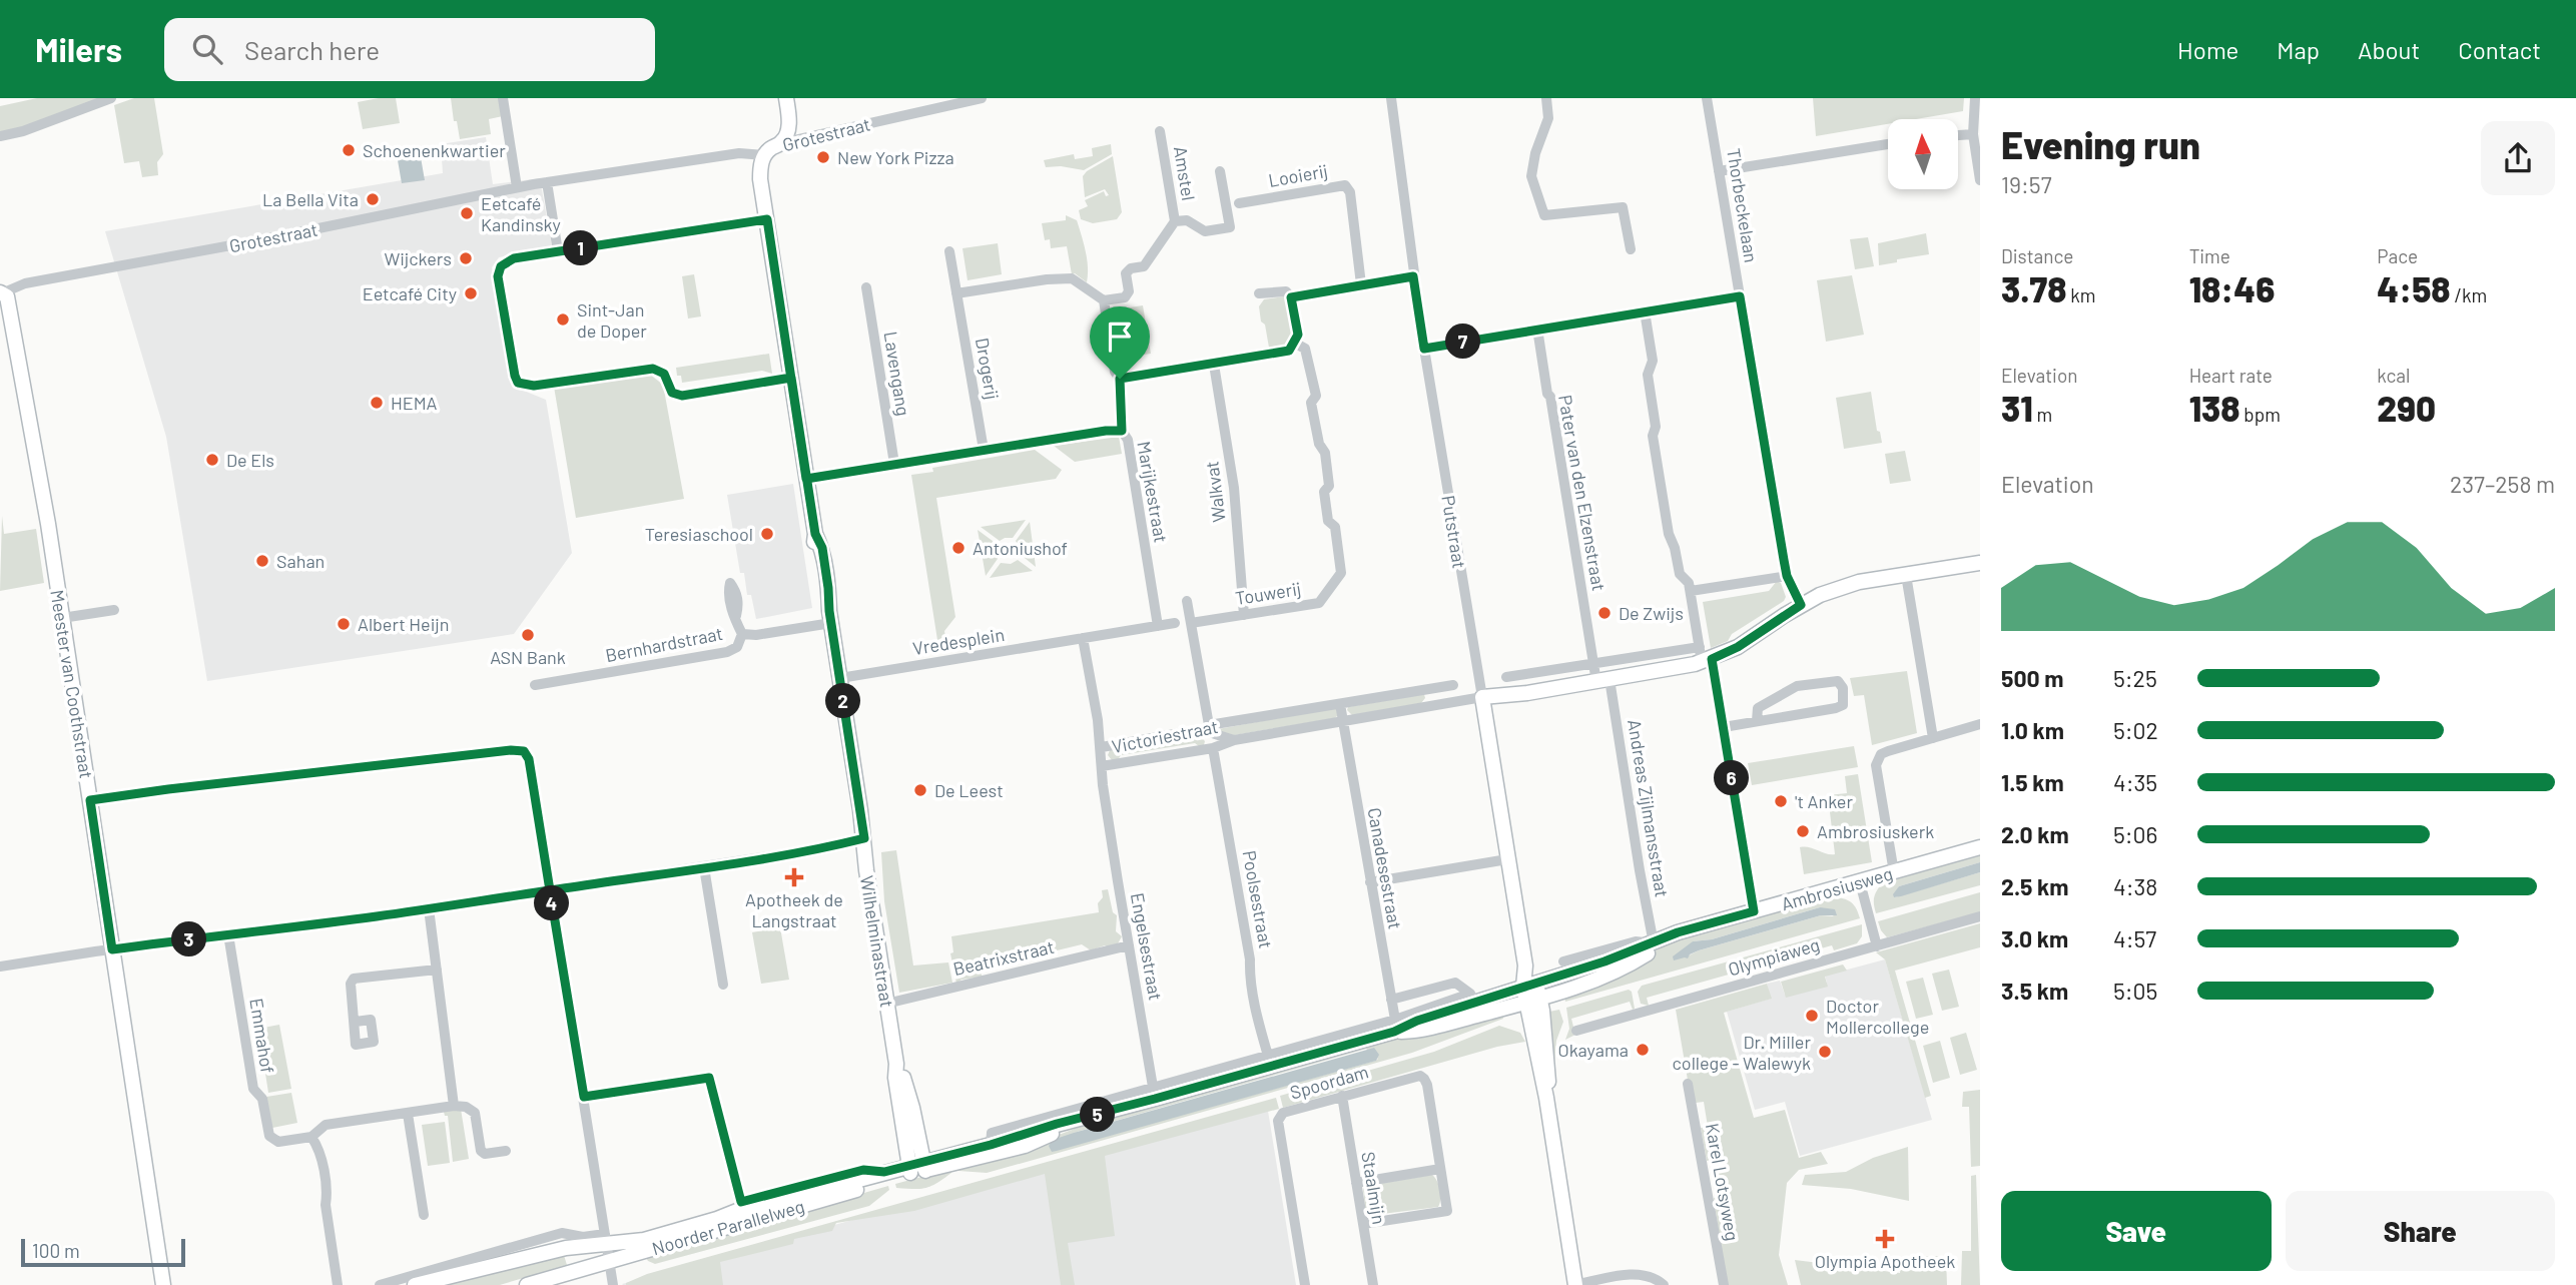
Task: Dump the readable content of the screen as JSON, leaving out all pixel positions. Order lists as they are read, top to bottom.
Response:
{
  "streets": {
    "main road": [
      "Grotestraat",
      "Putstraat",
      "Meester van Coothstraat",
      "Ambrosiusweg",
      "Wilhelminastraat",
      "Noorder Parallelweg"
    ],
    "street": [
      "Amstel",
      "Looierij",
      "Thorbeckelaan",
      "Drogerij",
      "Lavengang",
      "Marijkestraat",
      "Walkvat",
      "Pater van den Elzenstraat",
      "Touwerij",
      "Vredesplein",
      "Bernhardstraat",
      "Victoriestraat",
      "Andreas Zijlmansstraat",
      "Canadesestraat",
      "Poolsestraat",
      "Engelsestraat",
      "Olympiaweg",
      "Beatrixstraat",
      "Emmahof",
      "Spoordam",
      "Karel Lotsyweg",
      "Staalmijn"
    ]
  },
  "crossings": [
    ["Grotestraat", "Meester van Coothstraat"],
    ["Grotestraat", "Wilhelminastraat"],
    ["Drogerij", "Marijkestraat"],
    ["Lavengang", "Marijkestraat"],
    ["Marijkestraat", "Vredesplein"],
    ["Marijkestraat", "Wilhelminastraat"],
    ["Walkvat", "Touwerij"],
    ["Pater van den Elzenstraat", "Andreas Zijlmansstraat"],
    ["Putstraat", "Victoriestraat"],
    ["Putstraat", "Ambrosiusweg"],
    ["Putstraat", "Noorder Parallelweg"],
    ["Vredesplein", "Wilhelminastraat"],
    ["Bernhardstraat", "Wilhelminastraat"],
    ["Victoriestraat", "Canadesestraat"],
    ["Victoriestraat", "Poolsestraat"],
    ["Victoriestraat", "Engelsestraat"],
    ["Andreas Zijlmansstraat", "Ambrosiusweg"],
    ["Canadesestraat", "Noorder Parallelweg"],
    ["Ambrosiusweg", "Noorder Parallelweg"],
    ["Poolsestraat", "Noorder Parallelweg"],
    ["Wilhelminastraat", "Beatrixstraat"],
    ["Wilhelminastraat", "Noorder Parallelweg"],
    ["Engelsestraat", "Beatrixstraat"],
    ["Engelsestraat", "Noorder Parallelweg"],
    ["Spoordam", "Staalmijn"]
  ],
  "places": {
    "other": [
      "Schoenenkwartier",
      "New York Pizza",
      "La Bella Vita",
      "Eetcafé Kandinsky",
      "Wijckers",
      "Eetcafé City",
      "Sint-Jan de Doper",
      "HEMA",
      "De Els",
      "Teresiaschool",
      "Antoniushof",
      "Sahan",
      "De Zwijs",
      "Albert Heijn",
      "ASN Bank",
      "De Leest",
      "'t Anker",
      "Ambrosiuskerk",
      "Doctor Mollercollege",
      "Okayama",
      "Dr. Miller college - Walewyk"
    ],
    "health": ["Apotheek de Langstraat", "Olympia Apotheek"]
  },
  "scale_bar": "100 m",
  "north": "top",
  "page": {
    "header": "Milers",
    "search": "Search here",
    "nav": [
      "Home",
      "Map",
      "About",
      "Contact"
    ],
    "heading": ["Evening run", "19:57"],
    "stats": [
      ["Distance", "3.78 km"],
      ["Time", "18:46"],
      ["Pace", "4:58 /km"],
      ["Elevation", "31 m"],
      ["Heart rate", "138 bpm"],
      ["kcal", "290"]
    ],
    "pins": [
      "1",
      "7",
      "2",
      "6",
      "4",
      "3",
      "5"
    ],
    "chart": ["Elevation", "237–258 m"],
    "list": [
      {
        "name": "500 m",
        "note": "5:25"
      },
      {
        "name": "1.0 km",
        "note": "5:02"
      },
      {
        "name": "1.5 km",
        "note": "4:35"
      },
      {
        "name": "2.0 km",
        "note": "5:06"
      },
      {
        "name": "2.5 km",
        "note": "4:38"
      },
      {
        "name": "3.0 km",
        "note": "4:57"
      },
      {
        "name": "3.5 km",
        "note": "5:05"
      }
    ],
    "buttons": ["Save", "Share"],
    "scale": "100 m"
  }
}
